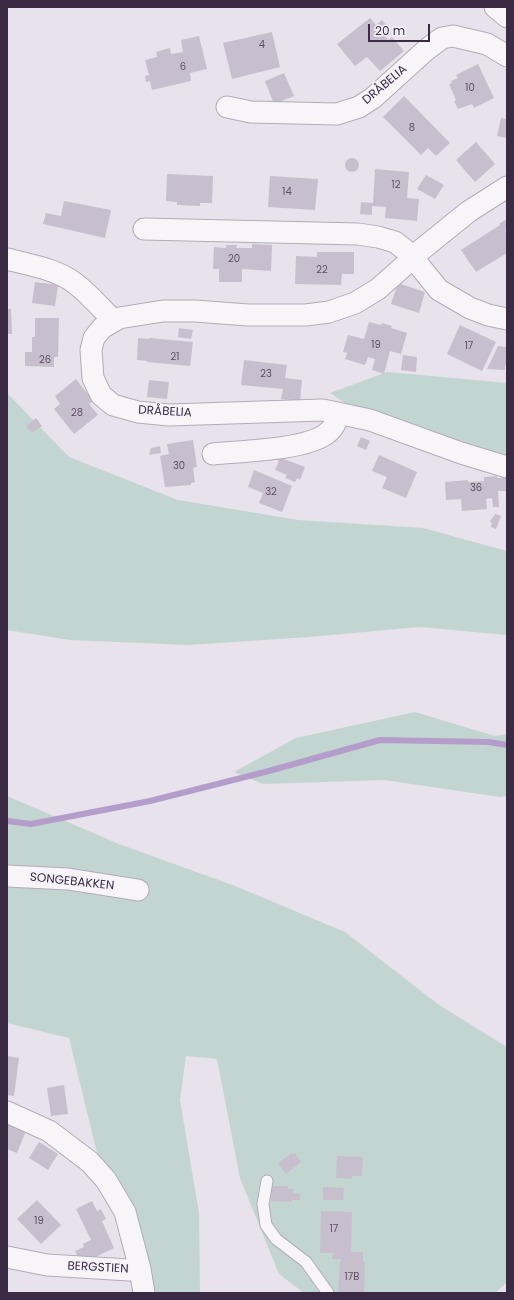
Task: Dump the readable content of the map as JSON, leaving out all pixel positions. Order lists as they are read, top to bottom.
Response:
{
  "streets": {
    "street": ["DRÅBELIA", "SONGEBAKKEN", "BERGSTIEN"]
  },
  "house_numbers": [
    "4",
    "6",
    "10",
    "8",
    "12",
    "14",
    "20",
    "22",
    "19",
    "17",
    "21",
    "26",
    "23",
    "28",
    "30",
    "36",
    "32",
    "19",
    "17",
    "17B"
  ],
  "scale_bar": "20 m"
}
